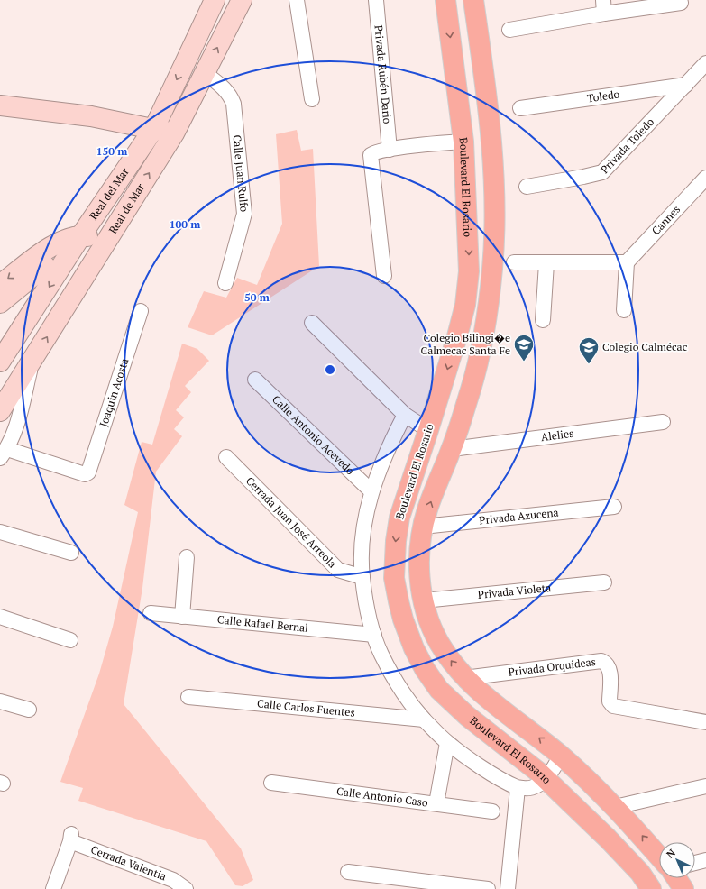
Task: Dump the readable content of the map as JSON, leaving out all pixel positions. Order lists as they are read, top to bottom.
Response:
{
  "streets": {
    "main road": ["Boulevard El Rosario"],
    "street": [
      "Privada Rubén Dario",
      "Toledo",
      "Privada Toledo",
      "Calle Juan Rulfo",
      "Real del Mar",
      "Real de Mar",
      "Cannes",
      "Joaquin Acosta",
      "Calle Antonio Acevedo",
      "Alelies",
      "Privada Azucena",
      "Cerrada Juan José Arreola",
      "Privada Violeta",
      "Calle Rafael Bernal",
      "Privada Orquídeas",
      "Calle Carlos Fuentes",
      "Calle Antonio Caso",
      "Cerrada Valentia"
    ]
  },
  "crossings": [
    ["Toledo", "Privada Toledo"],
    ["Calle Juan Rulfo", "Real de Mar"]
  ],
  "one_way": ["Real de Mar"],
  "places": {
    "school or university": ["Colegio Bilingi�e Calmecac Santa Fe", "Colegio Calmécac"]
  },
  "north": "top left",
  "rings": ["150 m", "100 m", "50 m"]
}
